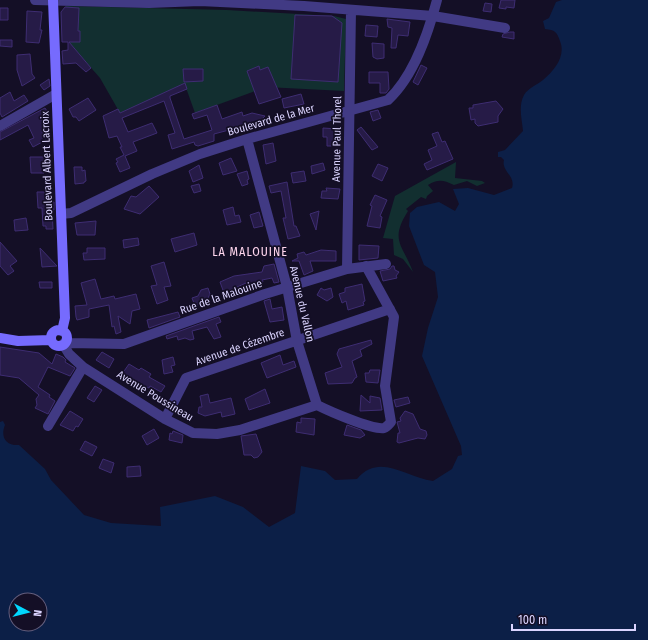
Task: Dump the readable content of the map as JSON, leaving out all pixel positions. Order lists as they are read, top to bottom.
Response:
{
  "streets": {
    "street": [
      "Boulevard de la Mer",
      "Avenue Paul Thorel",
      "Boulevard Albert Lacroix",
      "Rue de la Malouine",
      "Avenue du Vallon",
      "Avenue de Cézembre",
      "Avenue Poussineau"
    ]
  },
  "crossings": [
    ["Boulevard de la Mer", "Avenue Paul Thorel"],
    ["Boulevard de la Mer", "Boulevard Albert Lacroix"],
    ["Boulevard de la Mer", "Avenue du Vallon"],
    ["Avenue Paul Thorel", "Rue de la Malouine"],
    ["Boulevard Albert Lacroix", "Rue de la Malouine"],
    ["Boulevard Albert Lacroix", "Avenue Poussineau"],
    ["Rue de la Malouine", "Avenue du Vallon"],
    ["Rue de la Malouine", "Avenue Poussineau"],
    ["Avenue du Vallon", "Avenue de Cézembre"],
    ["Avenue du Vallon", "Avenue Poussineau"],
    ["Avenue de Cézembre", "Avenue Poussineau"]
  ],
  "districts": ["LA MALOUINE"],
  "scale_bar": "100 m",
  "north": "right"
}
